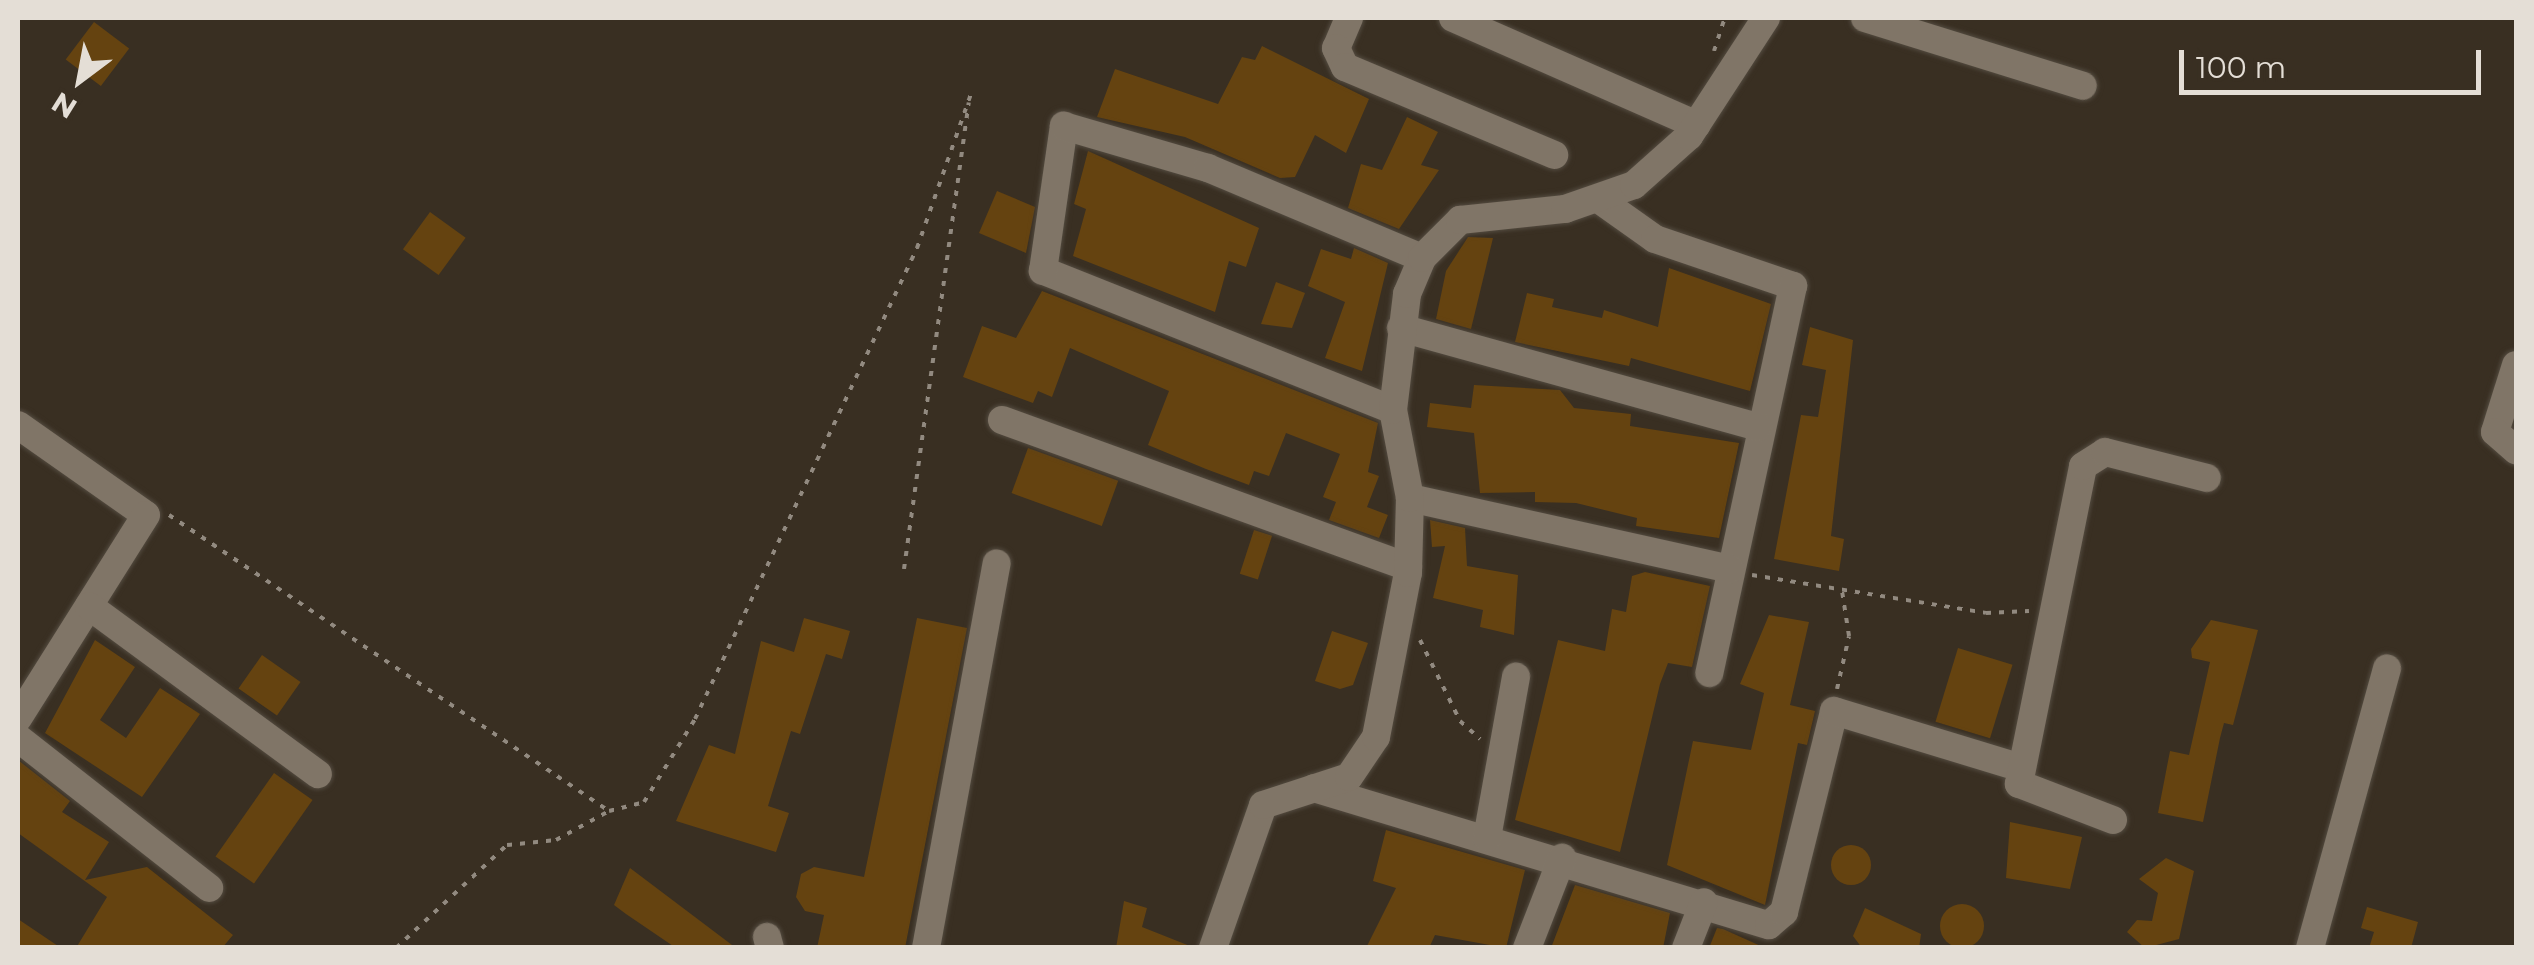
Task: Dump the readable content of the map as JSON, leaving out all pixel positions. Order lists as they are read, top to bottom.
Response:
{
  "scale_bar": "100 m",
  "north": "bottom left"
}
